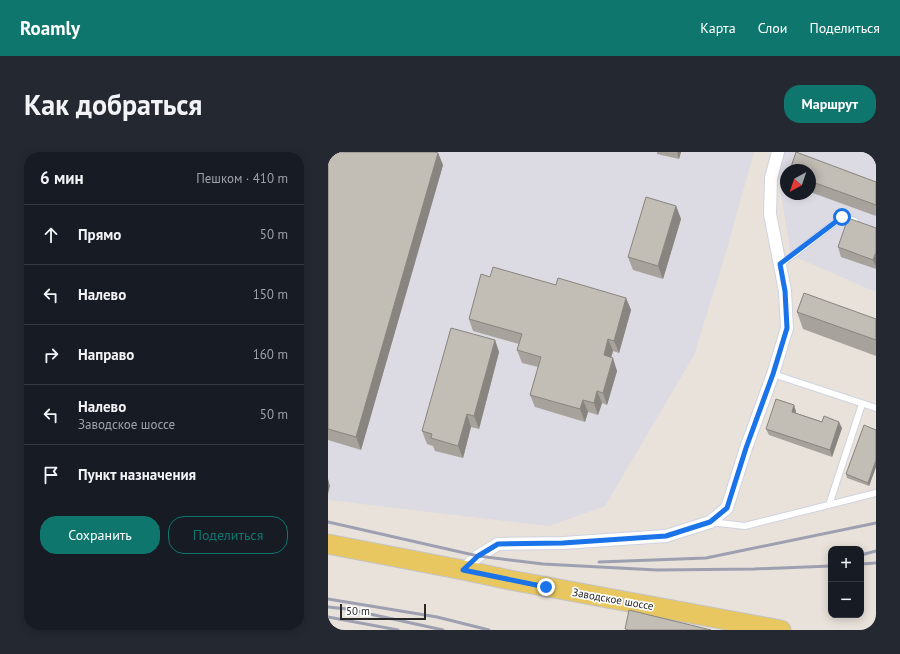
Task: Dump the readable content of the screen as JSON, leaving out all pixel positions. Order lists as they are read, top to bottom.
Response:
{
  "streets": {
    "main road": ["Заводское шоссе"]
  },
  "scale_bar": "50 m",
  "north": "bottom left",
  "page": {
    "header": "Roamly",
    "nav": ["Карта", "Слои", "Поделиться"],
    "buttons": [
      "Маршрут",
      ["Сохранить", "Поделиться"]
    ],
    "title": "Как добраться",
    "heading": ["6 мин", "Пешком · 410 m"],
    "list": [
      ["Прямо", "50 m"],
      ["Налево", "150 m"],
      ["Направо", "160 m"],
      ["Налево", "Заводское шоссе", "50 m"],
      "Пункт назначения"
    ],
    "map_buttons": ["+", "−"],
    "scale": "50 m"
  }
}
